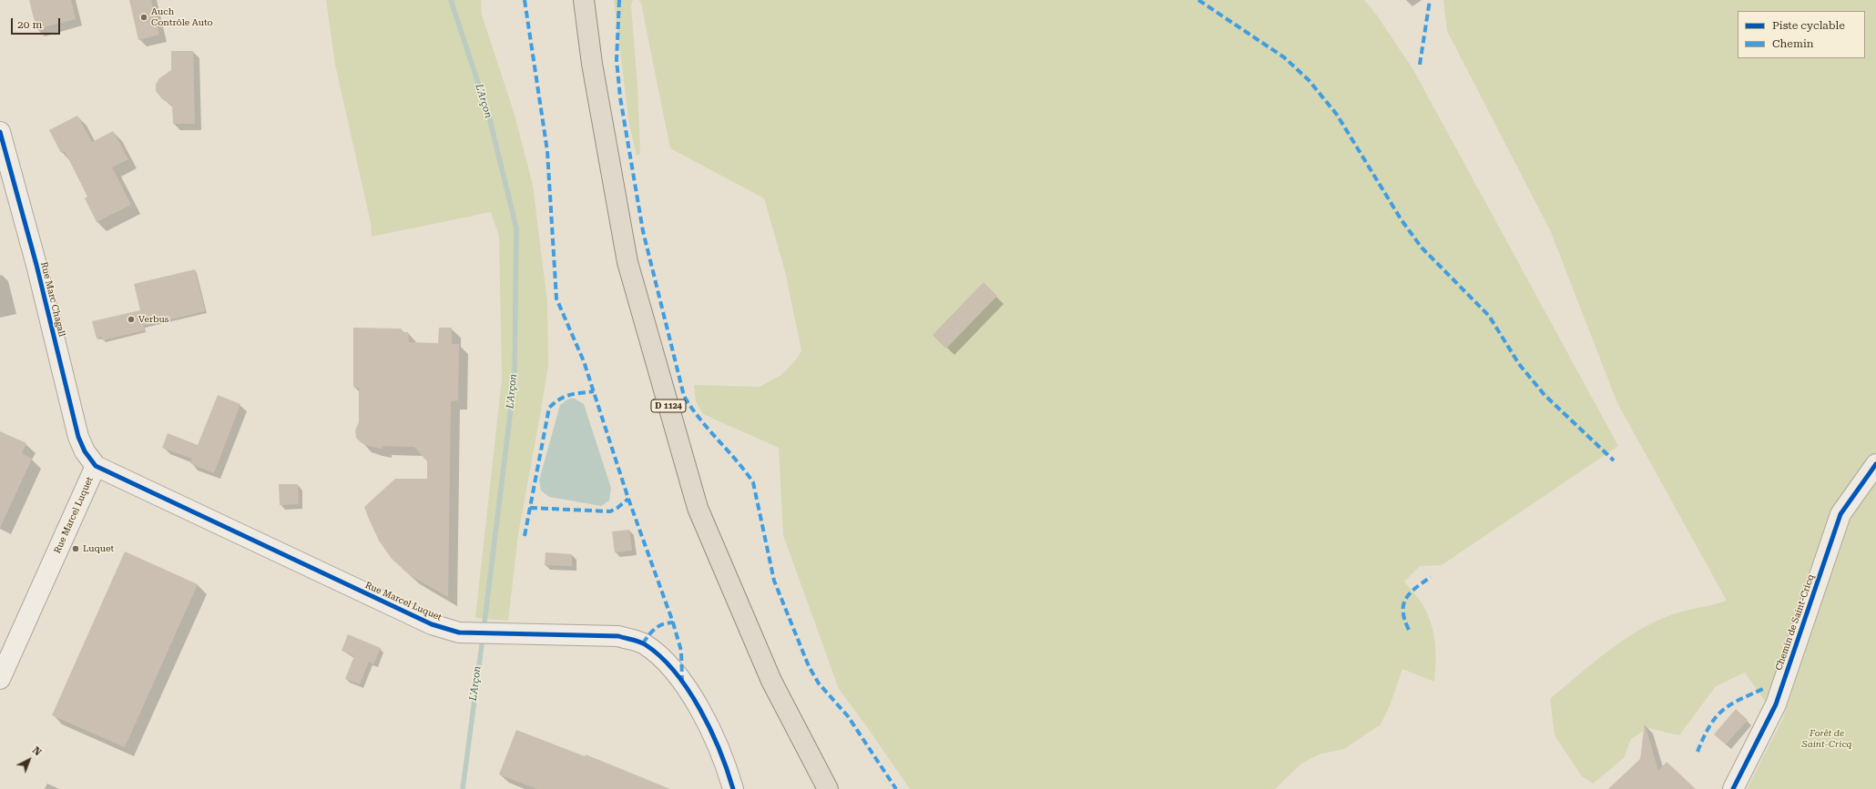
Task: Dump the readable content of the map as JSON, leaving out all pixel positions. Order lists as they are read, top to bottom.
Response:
{
  "streets": {
    "highway": ["D 1124"],
    "street": ["Rue Marc Chagall", "Rue Marcel Luquet", "Chemin de Saint-Cricq"]
  },
  "crossings": [
    ["Rue Marc Chagall", "Rue Marcel Luquet"]
  ],
  "water": ["L'Arçon"],
  "parks": ["Forêt de Saint-Cricq"],
  "places": ["Auch Contrôle Auto", "Verbus", "Luquet"],
  "legend": ["Piste cyclable", "Chemin"],
  "scale_bar": "20 m",
  "north": "top right"
}
